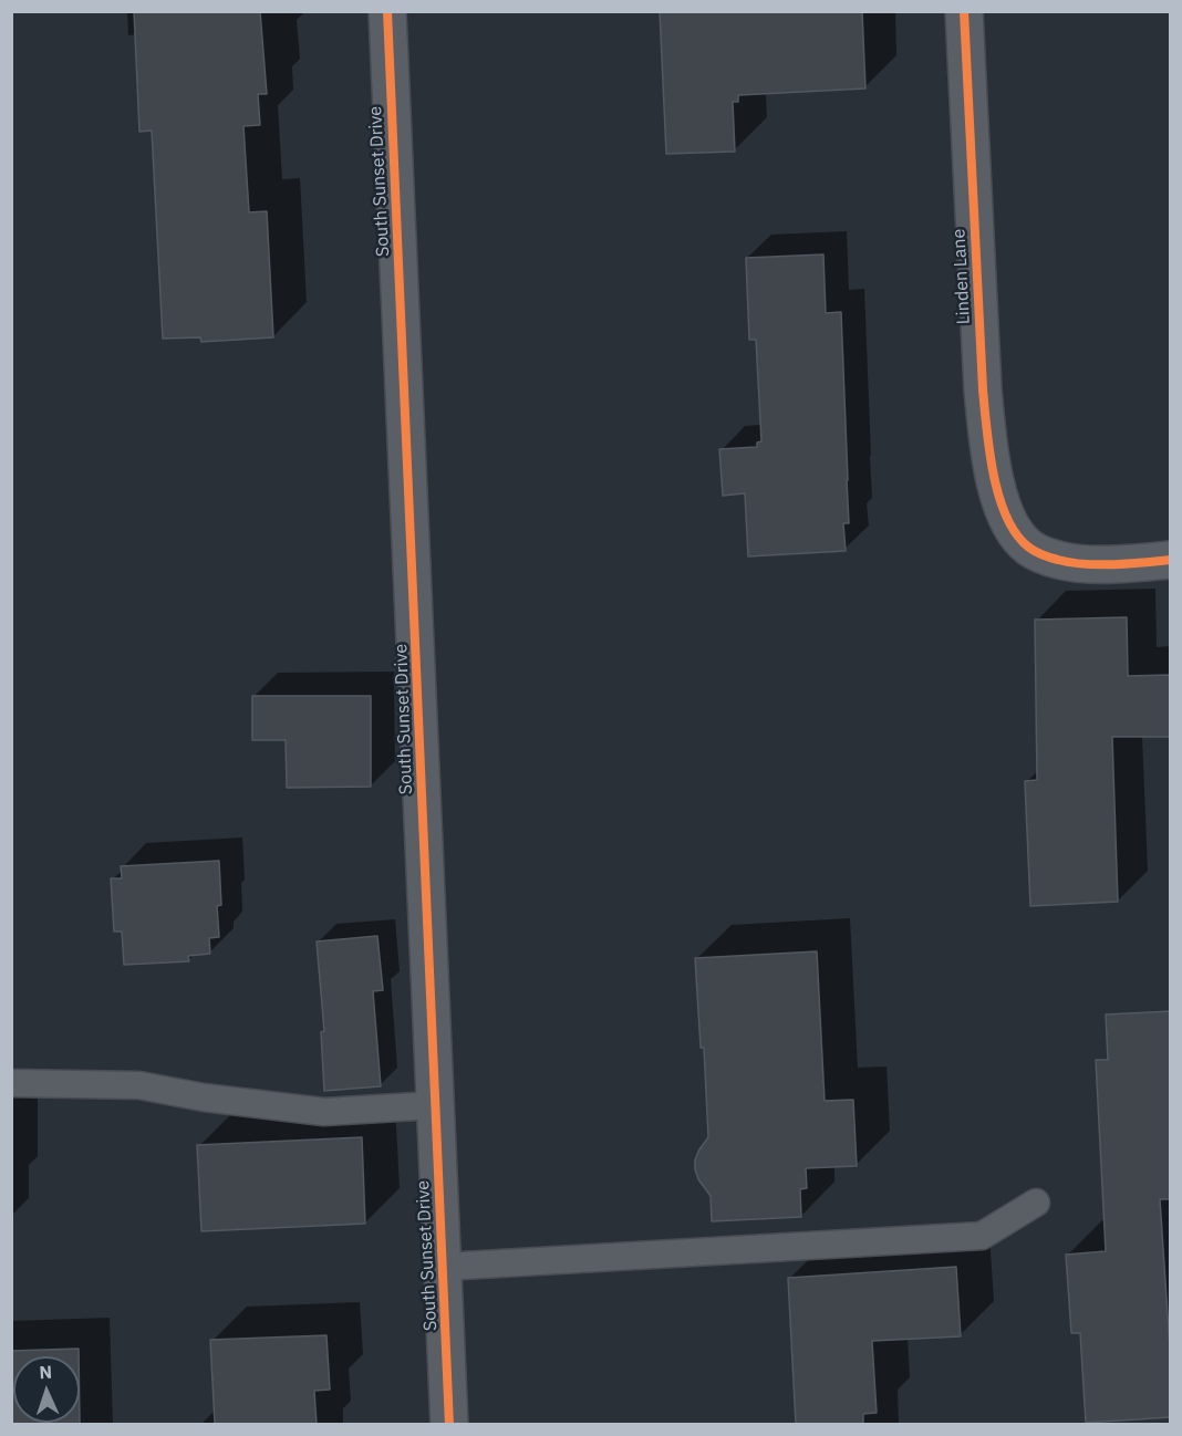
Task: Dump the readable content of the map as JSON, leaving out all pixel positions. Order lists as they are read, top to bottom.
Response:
{
  "streets": {
    "street": ["South Sunset Drive", "Linden Lane"]
  },
  "north": "top"
}
